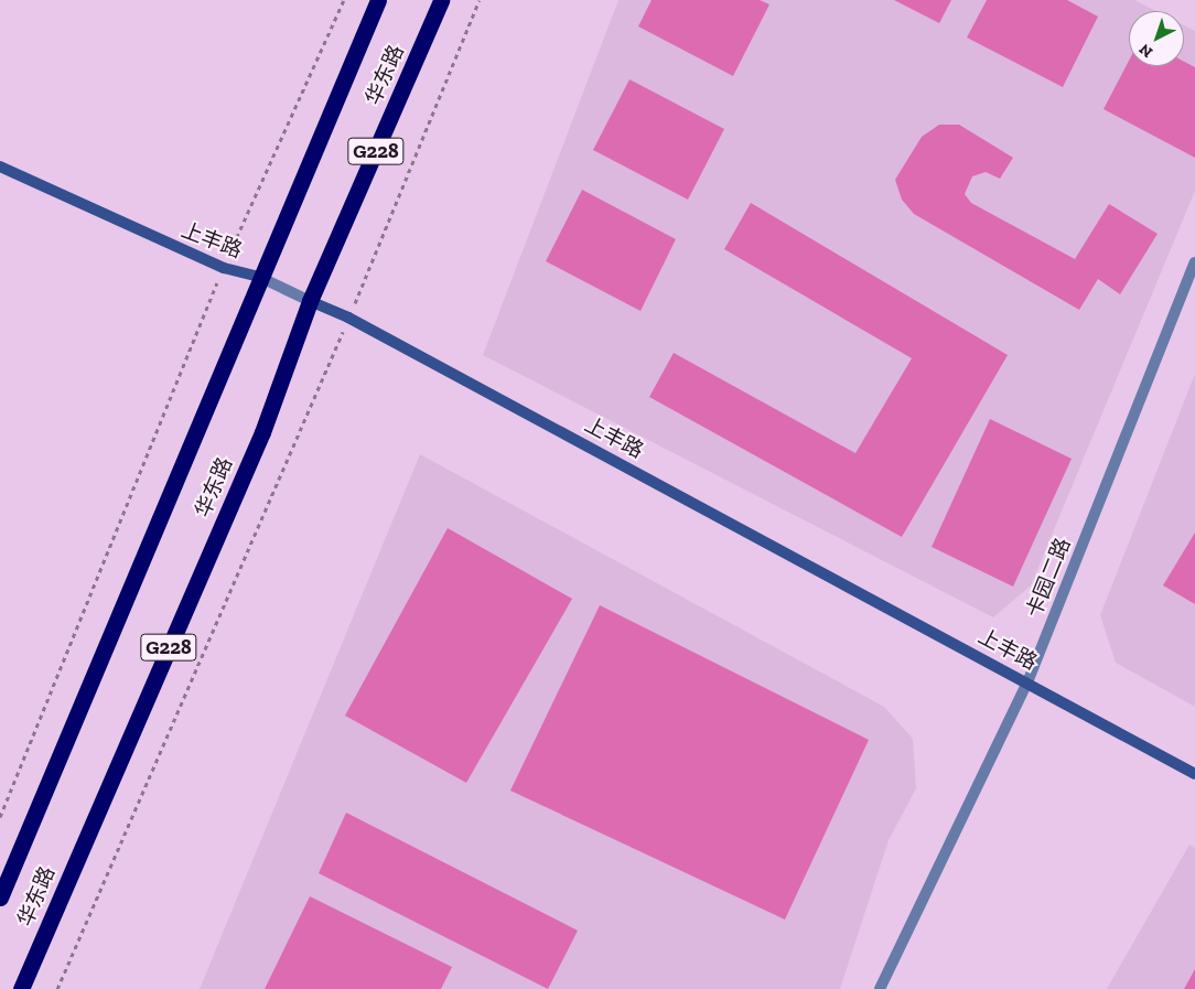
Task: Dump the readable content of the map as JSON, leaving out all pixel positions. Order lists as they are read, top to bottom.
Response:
{
  "streets": {
    "highway": ["华东路", "G228"],
    "street": ["上丰路", "卡园二路"]
  },
  "crossings": [
    ["华东路", "上丰路"],
    ["上丰路", "卡园二路"]
  ],
  "north": "bottom left"
}
